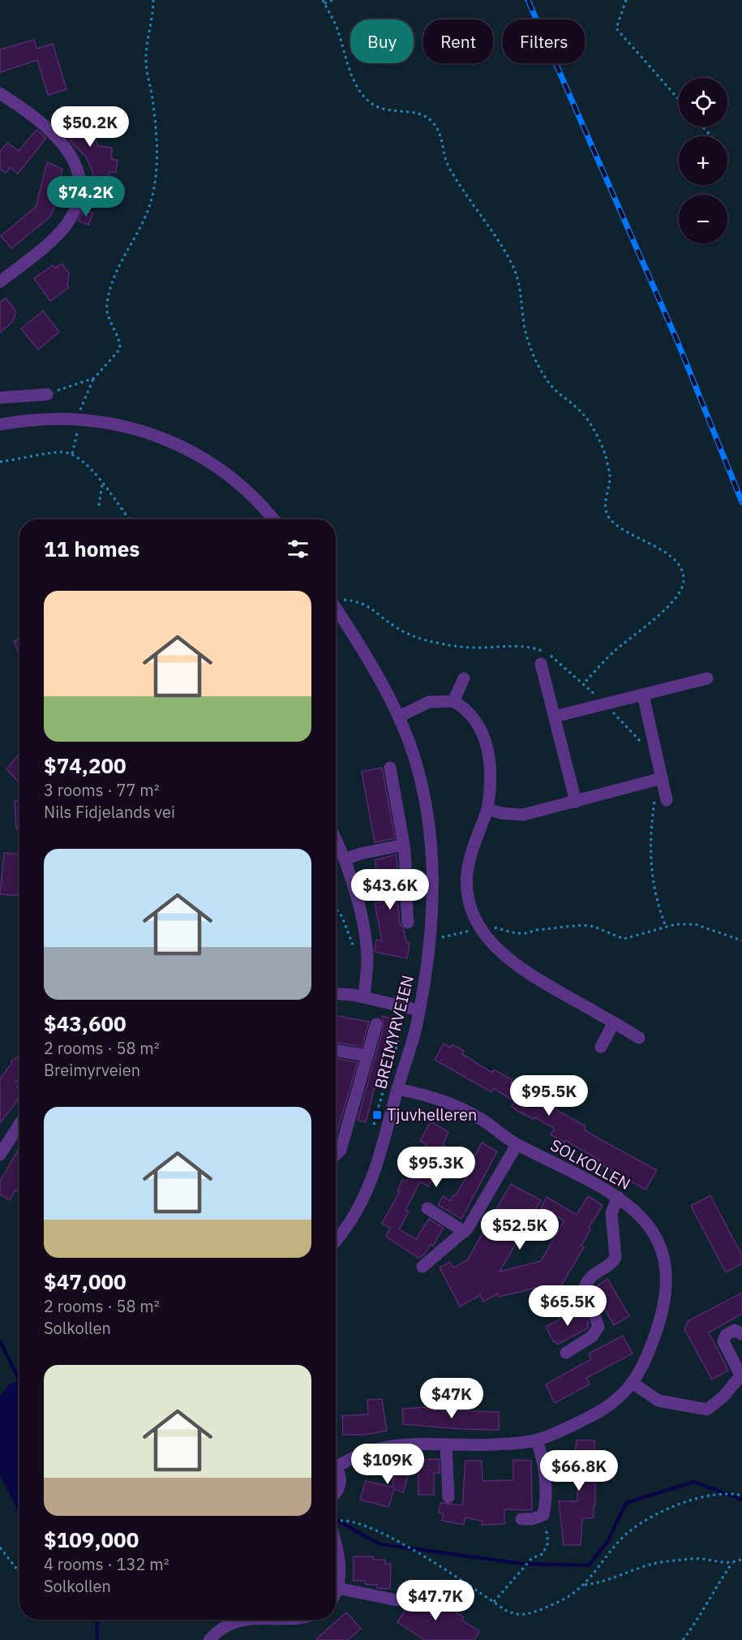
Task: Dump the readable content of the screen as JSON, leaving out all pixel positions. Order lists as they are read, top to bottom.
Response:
{
  "streets": {
    "street": ["BREIMYRVEIEN", "SOLKOLLEN"]
  },
  "crossings": [
    ["BREIMYRVEIEN", "SOLKOLLEN"]
  ],
  "places": {
    "transit": ["Tjuvhelleren"]
  },
  "page": {
    "chip": ["Buy", "Rent", "Filters"],
    "map_buttons": ["+", "−"],
    "price": [
      "$50.2K",
      "$74.2K",
      "$43.6K",
      "$95.5K",
      "$95.3K",
      "$52.5K",
      "$65.5K",
      "$47K",
      "$109K",
      "$66.8K",
      "$47.7K"
    ],
    "heading": "11 homes",
    "list": [
      {
        "name": "$74,200",
        "note": "3 rooms · 77 m² · Nils Fidjelands vei"
      },
      {
        "name": "$43,600",
        "note": "2 rooms · 58 m² · Breimyrveien"
      },
      {
        "name": "$47,000",
        "note": "2 rooms · 58 m² · Solkollen"
      },
      {
        "name": "$109,000",
        "note": "4 rooms · 132 m² · Solkollen"
      }
    ]
  }
}
